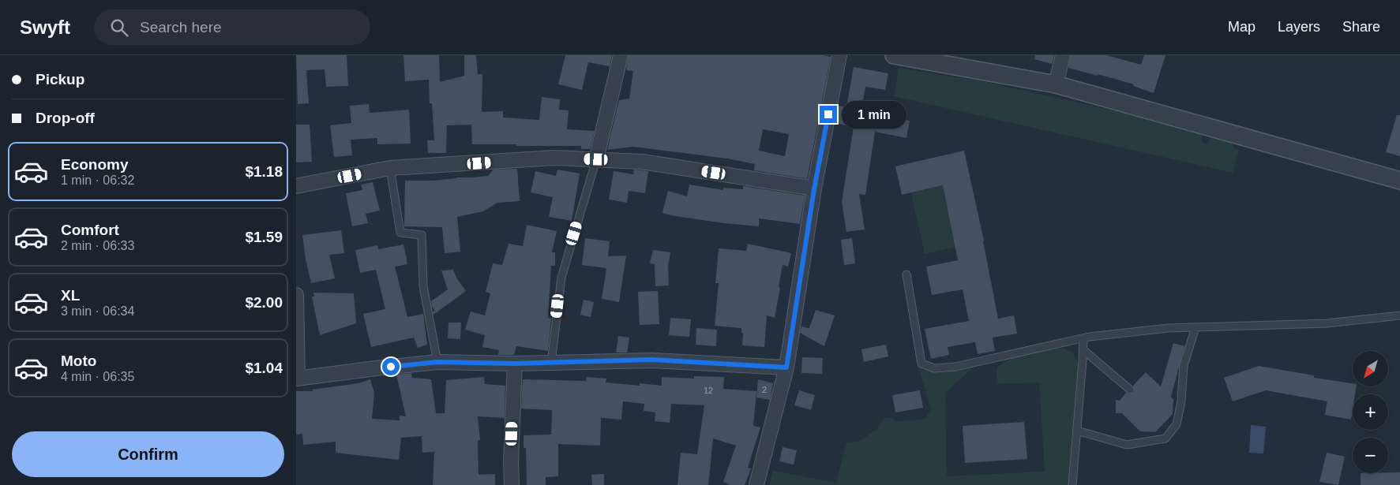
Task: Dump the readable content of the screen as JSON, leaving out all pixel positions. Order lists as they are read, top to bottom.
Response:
{
  "house_numbers": ["2", "12"],
  "north": "bottom left",
  "page": {
    "header": "Swyft",
    "search": "Search here",
    "nav": ["Map", "Layers", "Share"],
    "banner": ["Pickup", "Drop-off"],
    "bubble": "1 min",
    "list": [
      {
        "name": "Economy",
        "note": "1 min · 06:32",
        "value": "$1.18"
      },
      {
        "name": "Comfort",
        "note": "2 min · 06:33",
        "value": "$1.59"
      },
      {
        "name": "XL",
        "note": "3 min · 06:34",
        "value": "$2.00"
      },
      {
        "name": "Moto",
        "note": "4 min · 06:35",
        "value": "$1.04"
      }
    ],
    "map_buttons": ["+", "−"],
    "buttons": "Confirm"
  }
}
